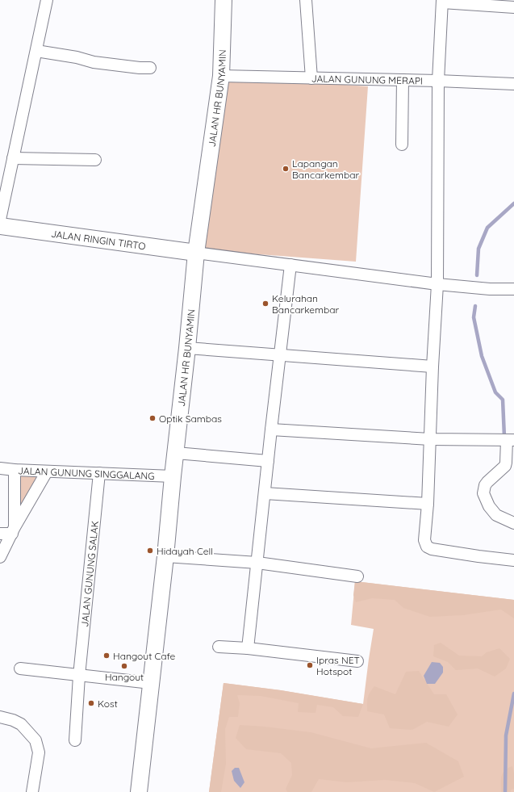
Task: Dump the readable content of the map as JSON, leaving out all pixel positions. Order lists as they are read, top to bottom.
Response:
{
  "streets": {
    "main road": ["JALAN HR BUNYAMIN", "JALAN RINGIN TIRTO"],
    "street": ["JALAN GUNUNG MERAPI", "JALAN GUNUNG SINGGALANG", "JALAN GUNUNG SALAK"]
  },
  "crossings": [
    ["JALAN GUNUNG MERAPI", "JALAN HR BUNYAMIN"],
    ["JALAN HR BUNYAMIN", "JALAN RINGIN TIRTO"],
    ["JALAN HR BUNYAMIN", "JALAN GUNUNG SINGGALANG"],
    ["JALAN GUNUNG SINGGALANG", "JALAN GUNUNG SALAK"]
  ],
  "places": [
    "Lapangan Bancarkembar",
    "Kelurahan Bancarkembar",
    "Optik Sambas",
    "Hidayah Cell",
    "Hangout Cafe",
    "Ipras NET Hotspot",
    "Hangout",
    "Kost"
  ]
}
